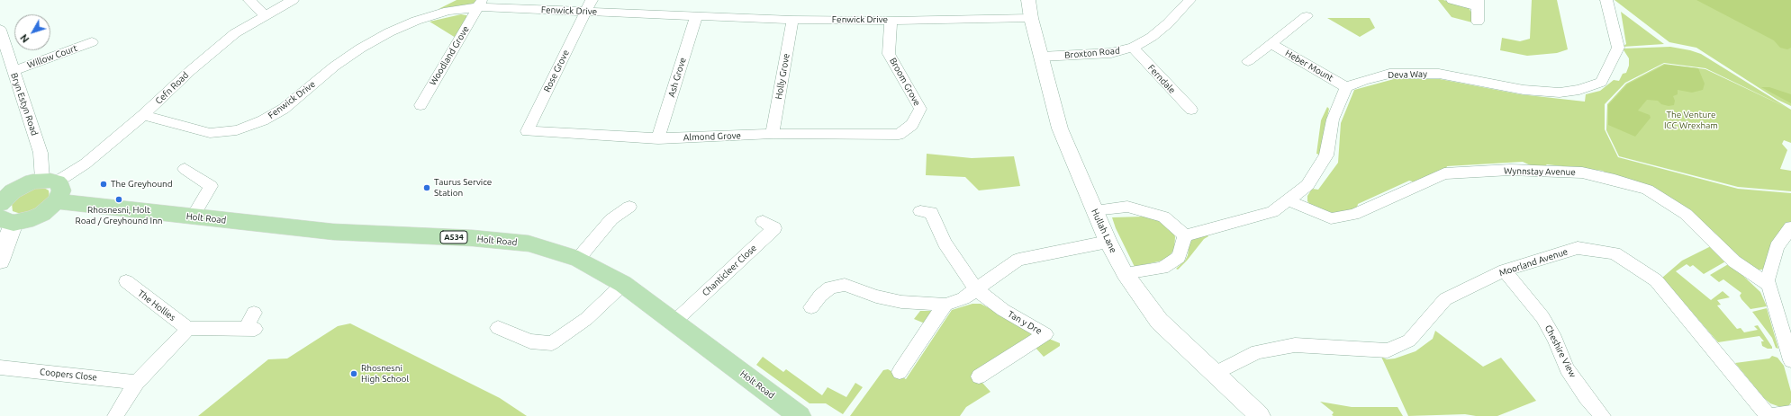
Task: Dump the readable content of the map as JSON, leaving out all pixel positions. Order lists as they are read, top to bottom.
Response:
{
  "streets": {
    "main road": ["Holt Road", "A534"],
    "street": [
      "Fenwick Drive",
      "Broxton Road",
      "Woodland Grove",
      "Willow Court",
      "Heber Mount",
      "Rose Grove",
      "Deva Way",
      "Holly Grove",
      "Ash Grove",
      "Ferndale",
      "Broom Grove",
      "Cefn Road",
      "Bryn Estyn Road",
      "Almond Grove",
      "Wynnstay Avenue",
      "Hullah Lane",
      "Moorland Avenue",
      "Chanticleer Close",
      "The Hollies",
      "Tan y Dre",
      "Cheshire View",
      "Coopers Close"
    ]
  },
  "crossings": [
    ["Fenwick Drive", "Woodland Grove"],
    ["Fenwick Drive", "Rose Grove"],
    ["Fenwick Drive", "Holly Grove"],
    ["Fenwick Drive", "Ash Grove"],
    ["Fenwick Drive", "Broom Grove"],
    ["Fenwick Drive", "Cefn Road"],
    ["Fenwick Drive", "Hullah Lane"],
    ["Broxton Road", "Ferndale"],
    ["Broxton Road", "Hullah Lane"],
    ["Willow Court", "Bryn Estyn Road"],
    ["Heber Mount", "Deva Way"],
    ["Rose Grove", "Almond Grove"],
    ["Holly Grove", "Almond Grove"],
    ["Ash Grove", "Almond Grove"],
    ["Broom Grove", "Almond Grove"],
    ["Cefn Road", "Bryn Estyn Road"],
    ["Cefn Road", "Holt Road"],
    ["Bryn Estyn Road", "Holt Road"],
    ["Holt Road", "Chanticleer Close"],
    ["Hullah Lane", "Moorland Avenue"],
    ["Moorland Avenue", "Cheshire View"]
  ],
  "parks": ["The Venture ICC Wrexham"],
  "places": [
    "The Greyhound",
    "Taurus Service Station",
    "Rhosnesni, Holt Road / Greyhound Inn",
    "Rhosnesni High School"
  ],
  "north": "bottom left"
}
